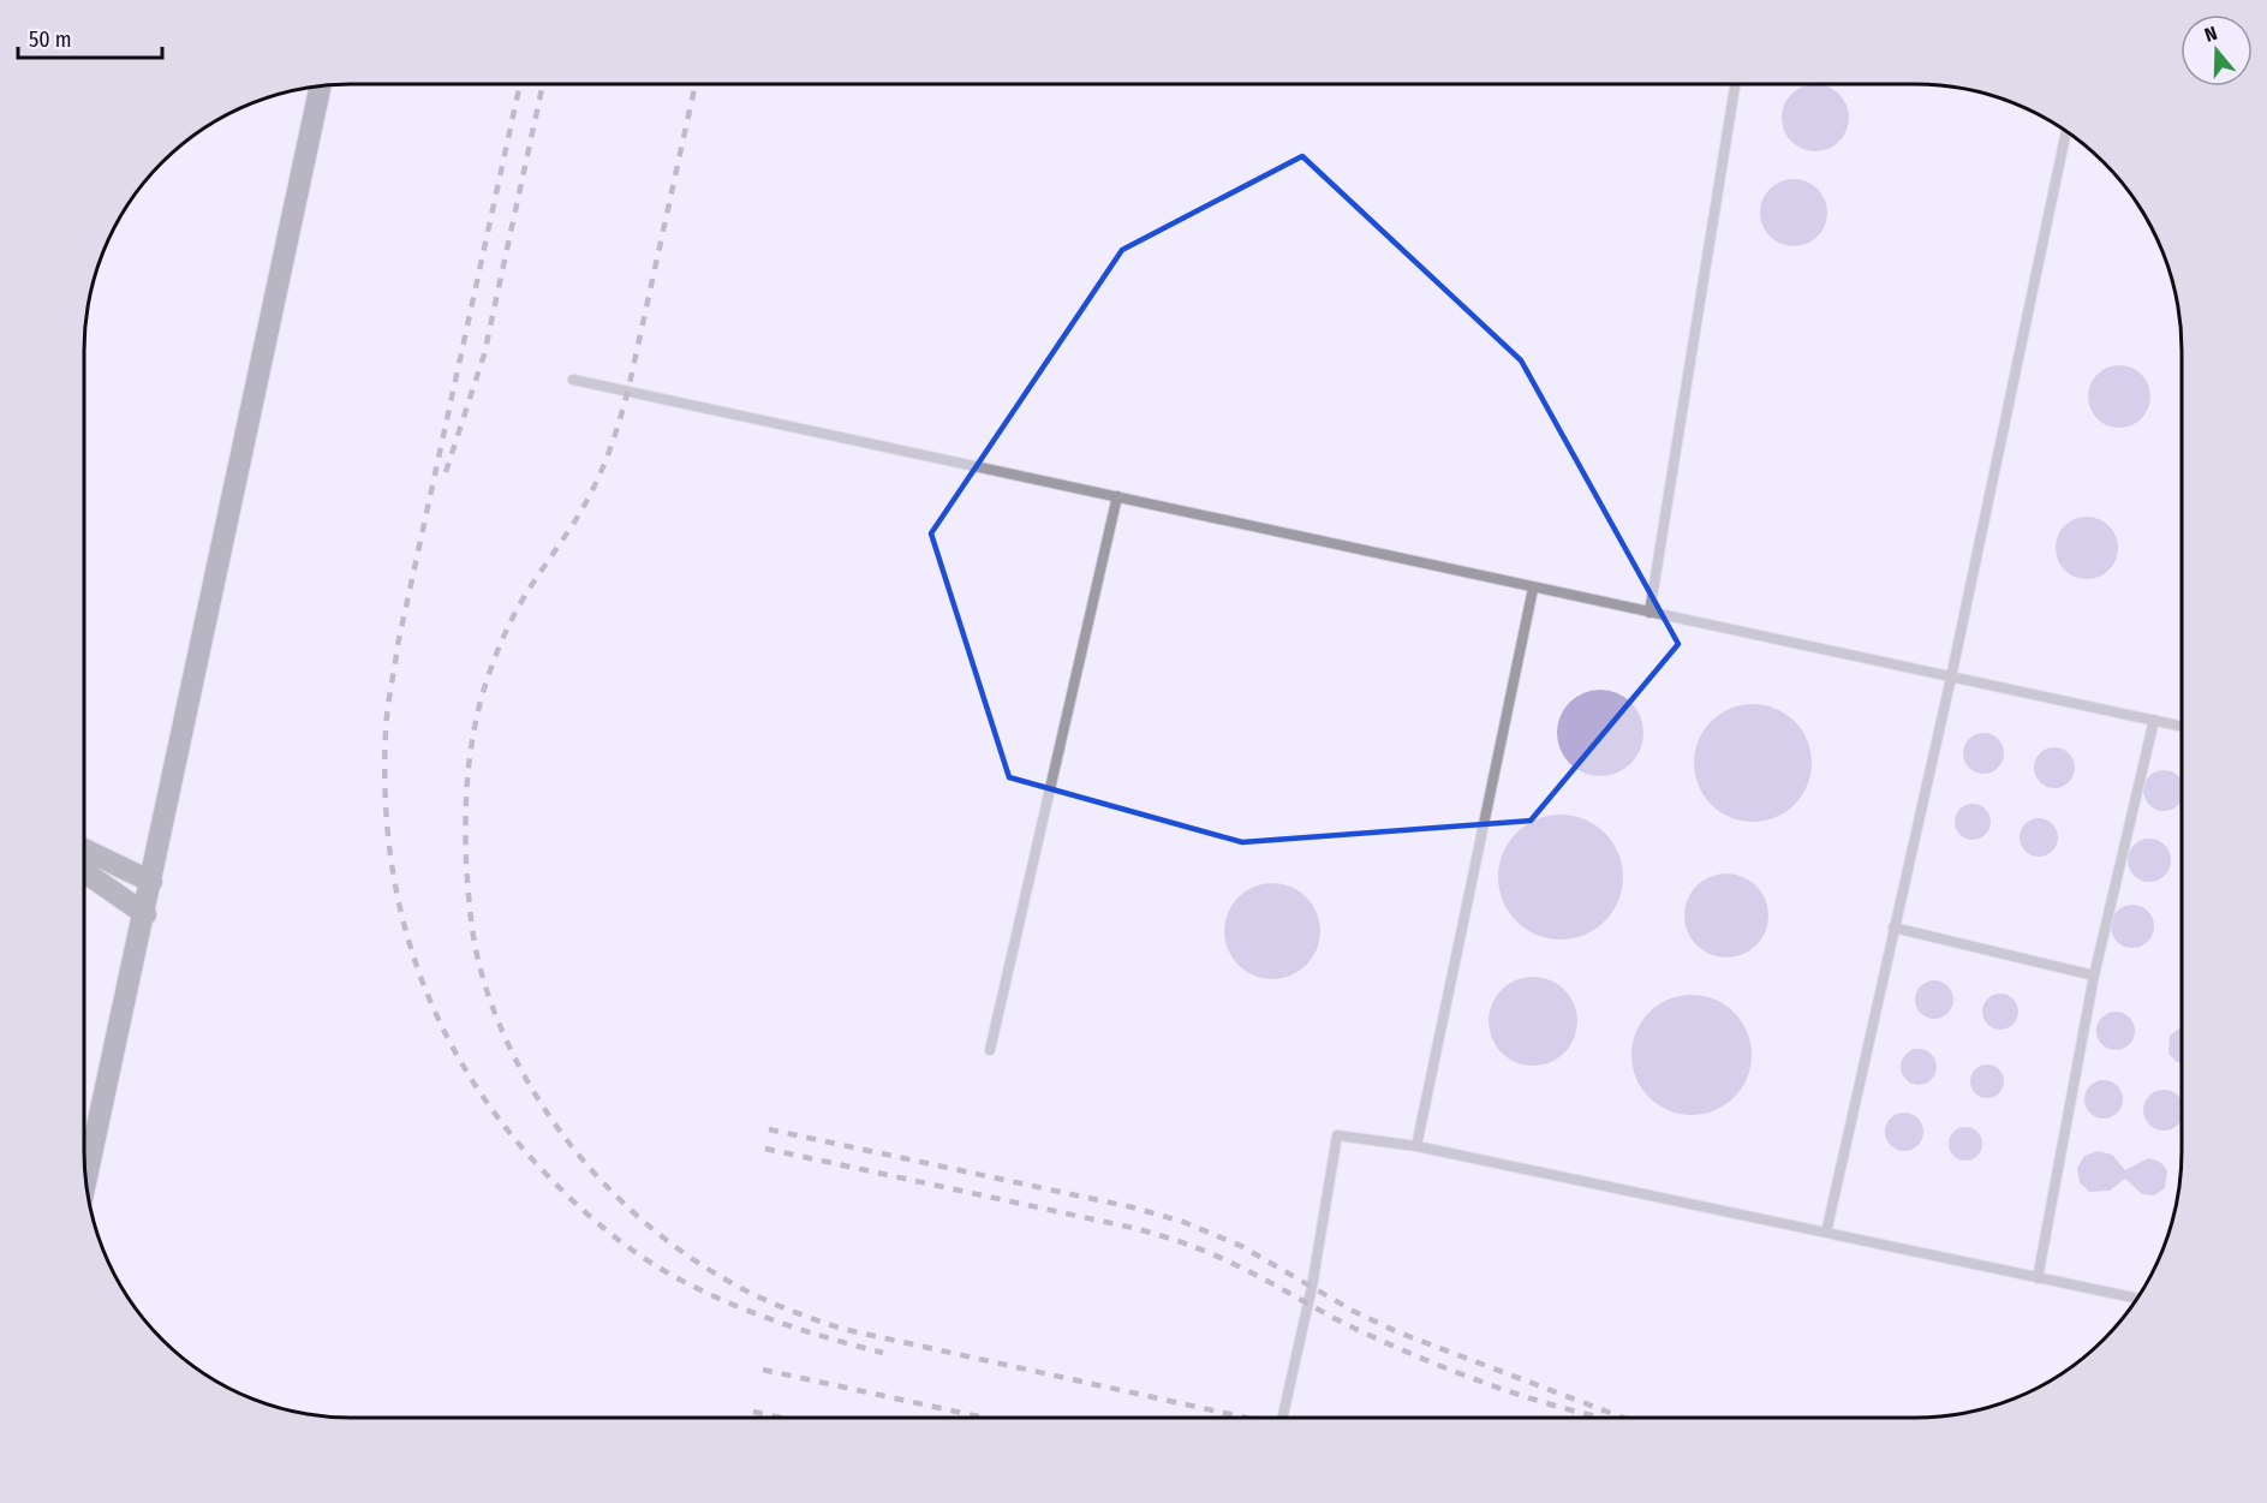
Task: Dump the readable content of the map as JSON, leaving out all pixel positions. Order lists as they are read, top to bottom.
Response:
{
  "scale_bar": "50 m",
  "north": "top"
}
